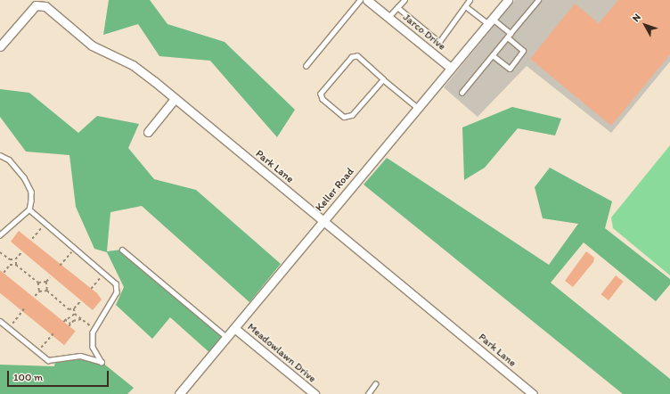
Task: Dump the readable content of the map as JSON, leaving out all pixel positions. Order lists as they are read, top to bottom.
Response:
{
  "streets": {
    "street": [
      "Jarco Drive",
      "Park Lane",
      "Keller Road",
      "Meadowlawn Drive"
    ]
  },
  "crossings": [
    ["Jarco Drive", "Keller Road"],
    ["Park Lane", "Keller Road"],
    ["Keller Road", "Meadowlawn Drive"]
  ],
  "scale_bar": "100 m",
  "north": "top left"
}
